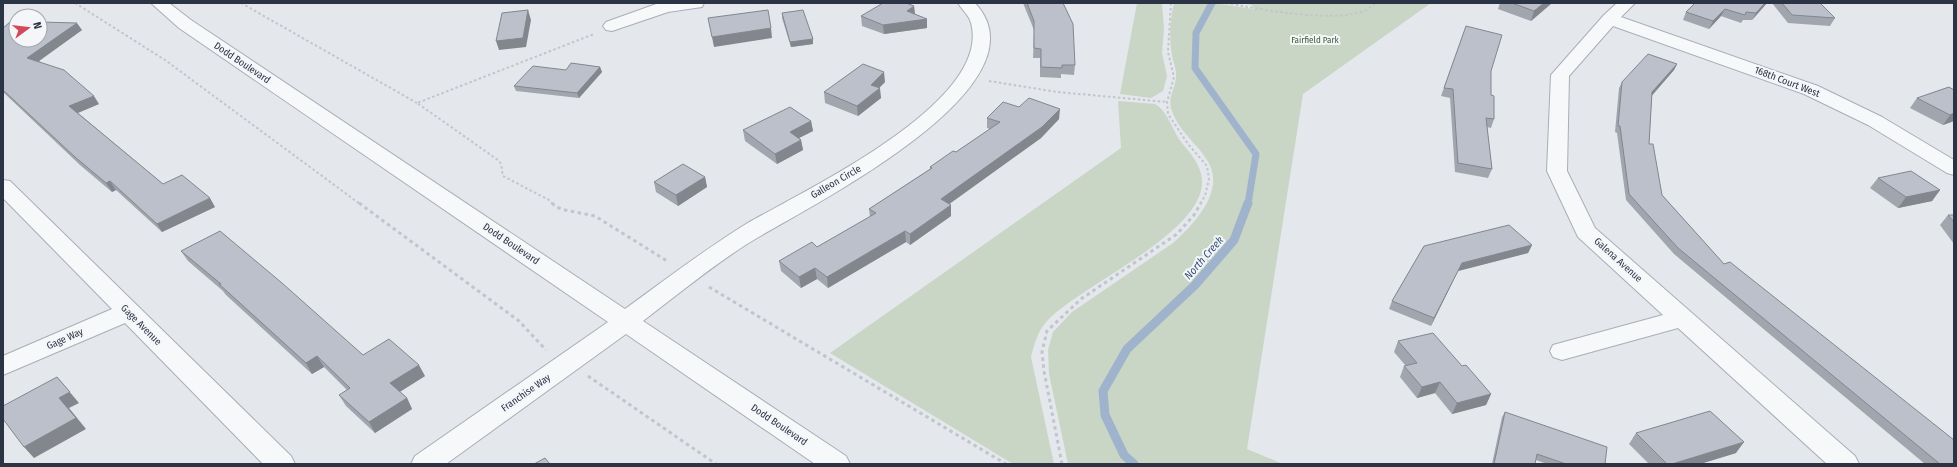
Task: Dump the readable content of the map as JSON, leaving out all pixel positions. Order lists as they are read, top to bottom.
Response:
{
  "streets": {
    "street": [
      "Dodd Boulevard",
      "168th Court West",
      "Galleon Circle",
      "Galena Avenue",
      "Gage Avenue",
      "Gage Way",
      "Franchise Way"
    ]
  },
  "crossings": [
    ["Dodd Boulevard", "Galleon Circle"],
    ["Dodd Boulevard", "Franchise Way"],
    ["168th Court West", "Galena Avenue"],
    ["Galleon Circle", "Franchise Way"],
    ["Gage Avenue", "Gage Way"]
  ],
  "water": ["North Creek"],
  "parks": ["Fairfield Park"],
  "north": "right"
}
